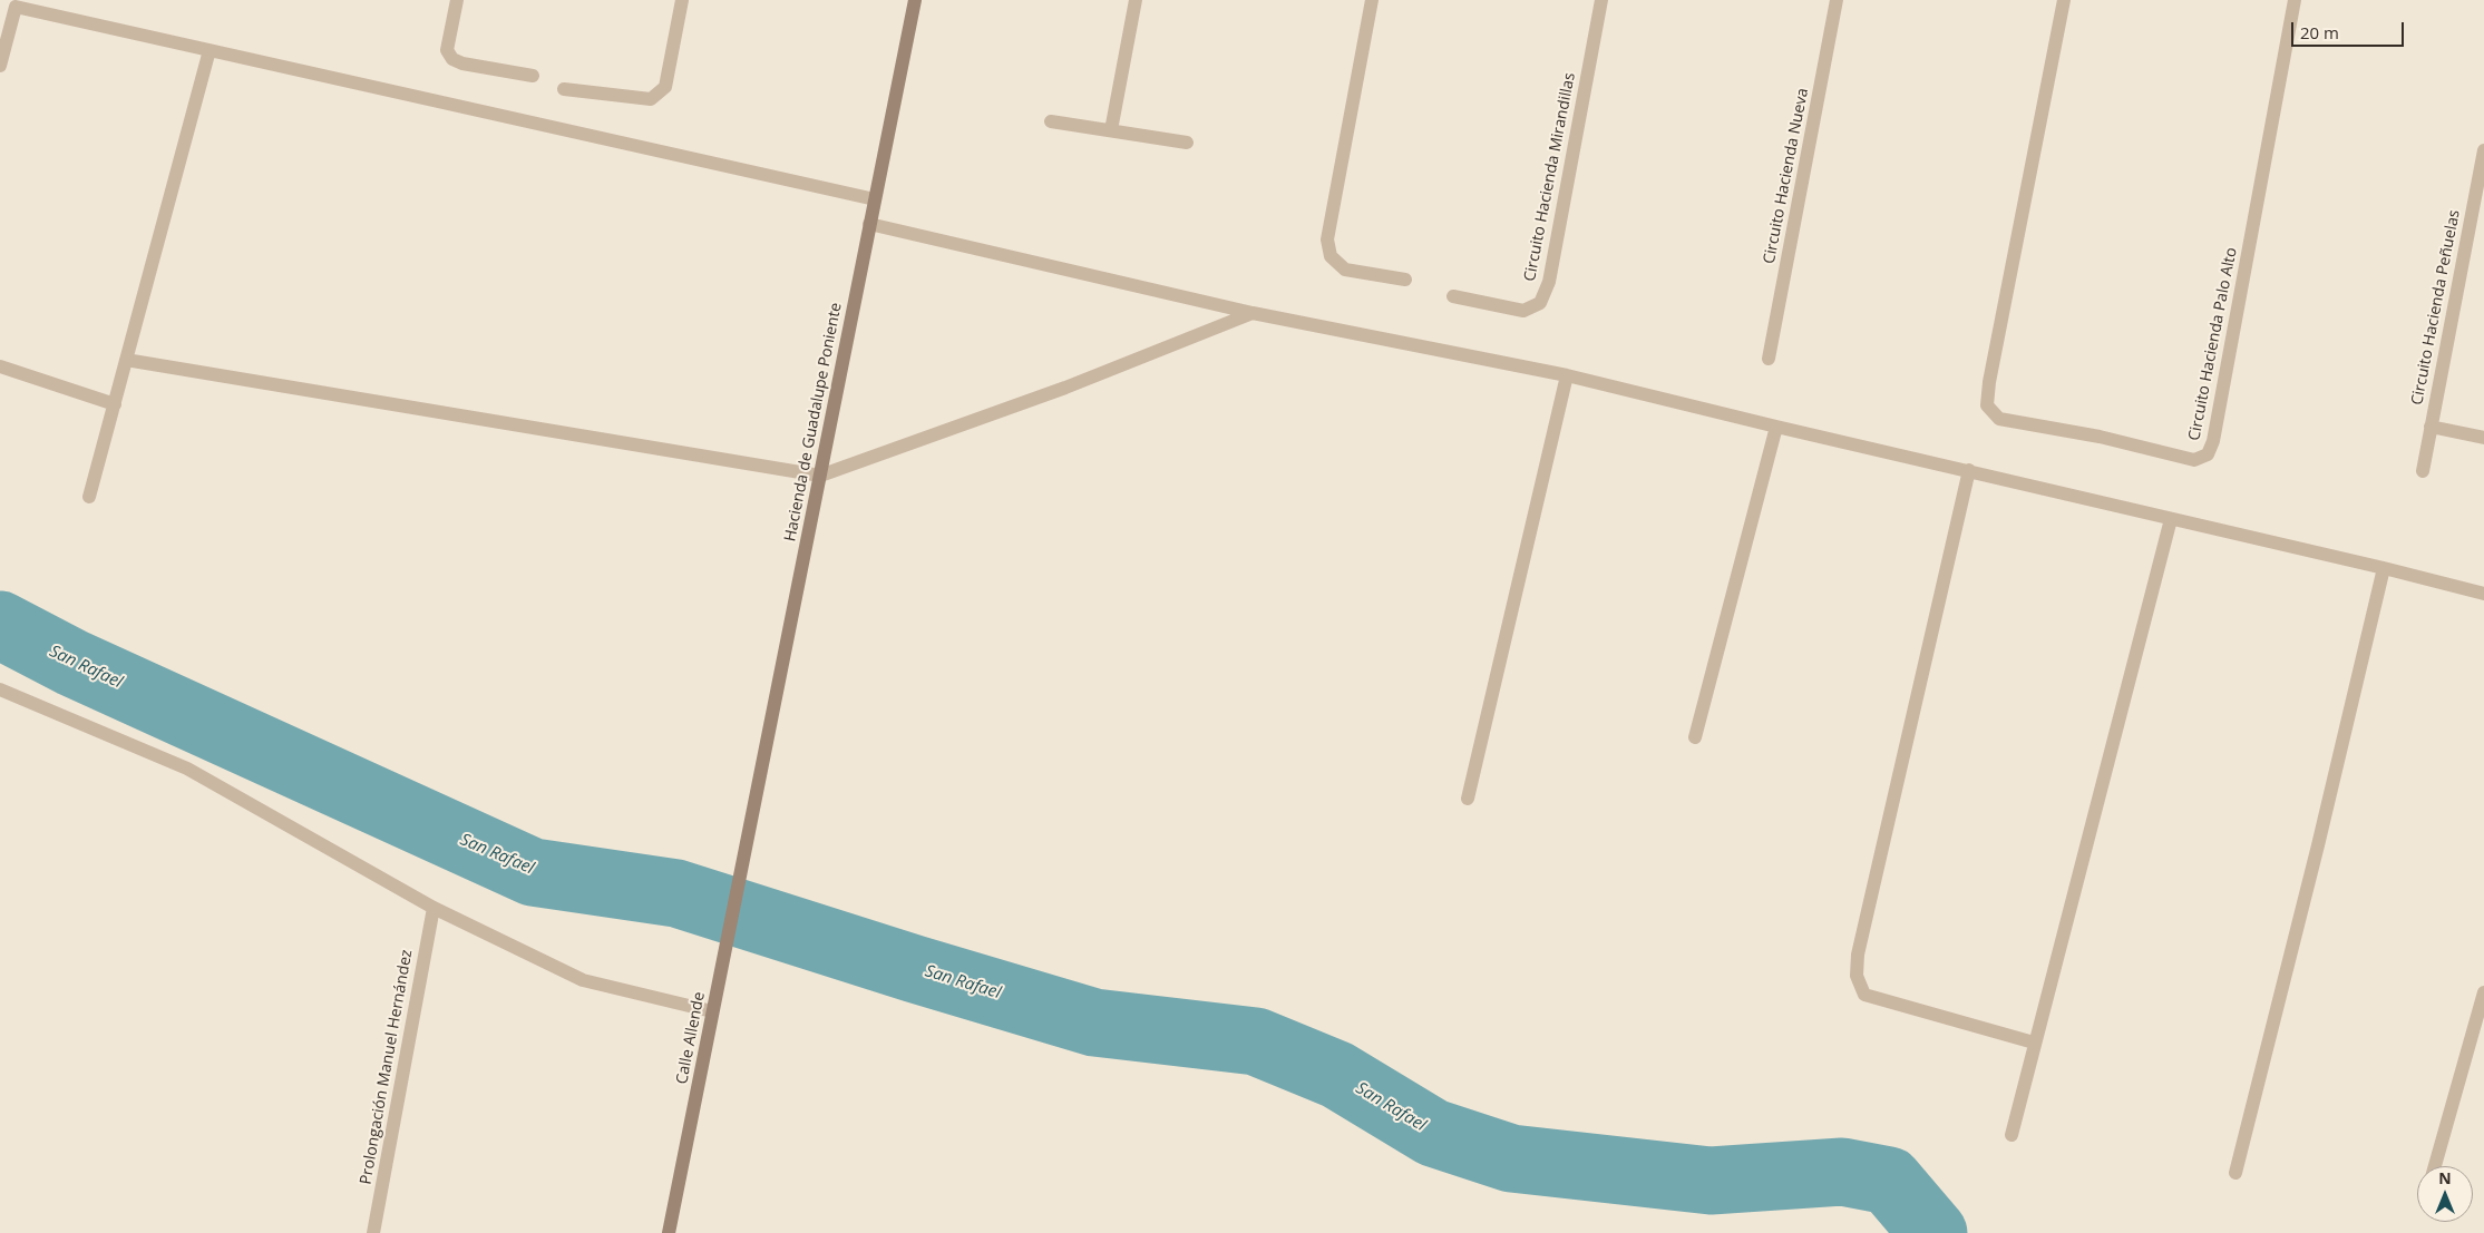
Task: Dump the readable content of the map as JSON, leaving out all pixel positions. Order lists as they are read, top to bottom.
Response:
{
  "streets": {
    "street": [
      "Circuito Hacienda Nueva",
      "Circuito Hacienda Mirandillas",
      "Circuito Hacienda Peñuelas",
      "Circuito Hacienda Palo Alto",
      "Hacienda de Guadalupe Poniente",
      "Calle Allende",
      "Prolongación Manuel Hernández"
    ]
  },
  "crossings": [
    ["Hacienda de Guadalupe Poniente", "Calle Allende"]
  ],
  "water": ["San Rafael"],
  "scale_bar": "20 m",
  "north": "top"
}
